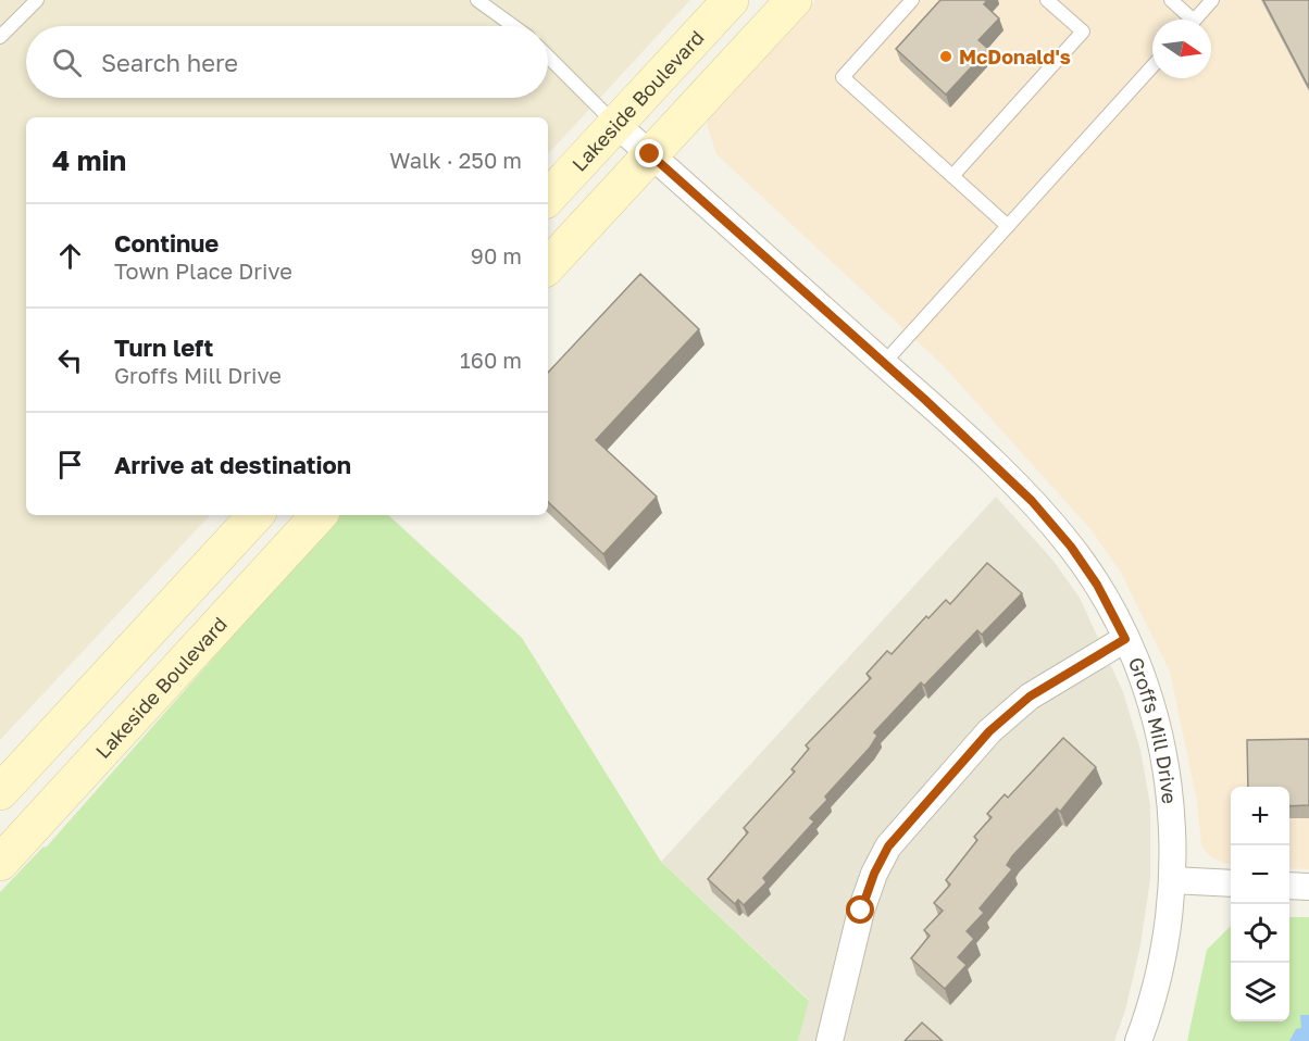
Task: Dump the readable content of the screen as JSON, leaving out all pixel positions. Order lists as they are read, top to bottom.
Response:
{
  "streets": {
    "main road": ["Lakeside Boulevard"],
    "street": ["Groffs Mill Drive"]
  },
  "crossings": [
    ["Lakeside Boulevard", "Groffs Mill Drive"]
  ],
  "places": ["McDonald's"],
  "north": "right",
  "page": {
    "search": "Search here",
    "heading": ["4 min", "Walk · 250 m"],
    "list": [
      ["Continue", "Town Place Drive", "90 m"],
      ["Turn left", "Groffs Mill Drive", "160 m"],
      "Arrive at destination"
    ],
    "map_buttons": ["+", "−"]
  }
}
